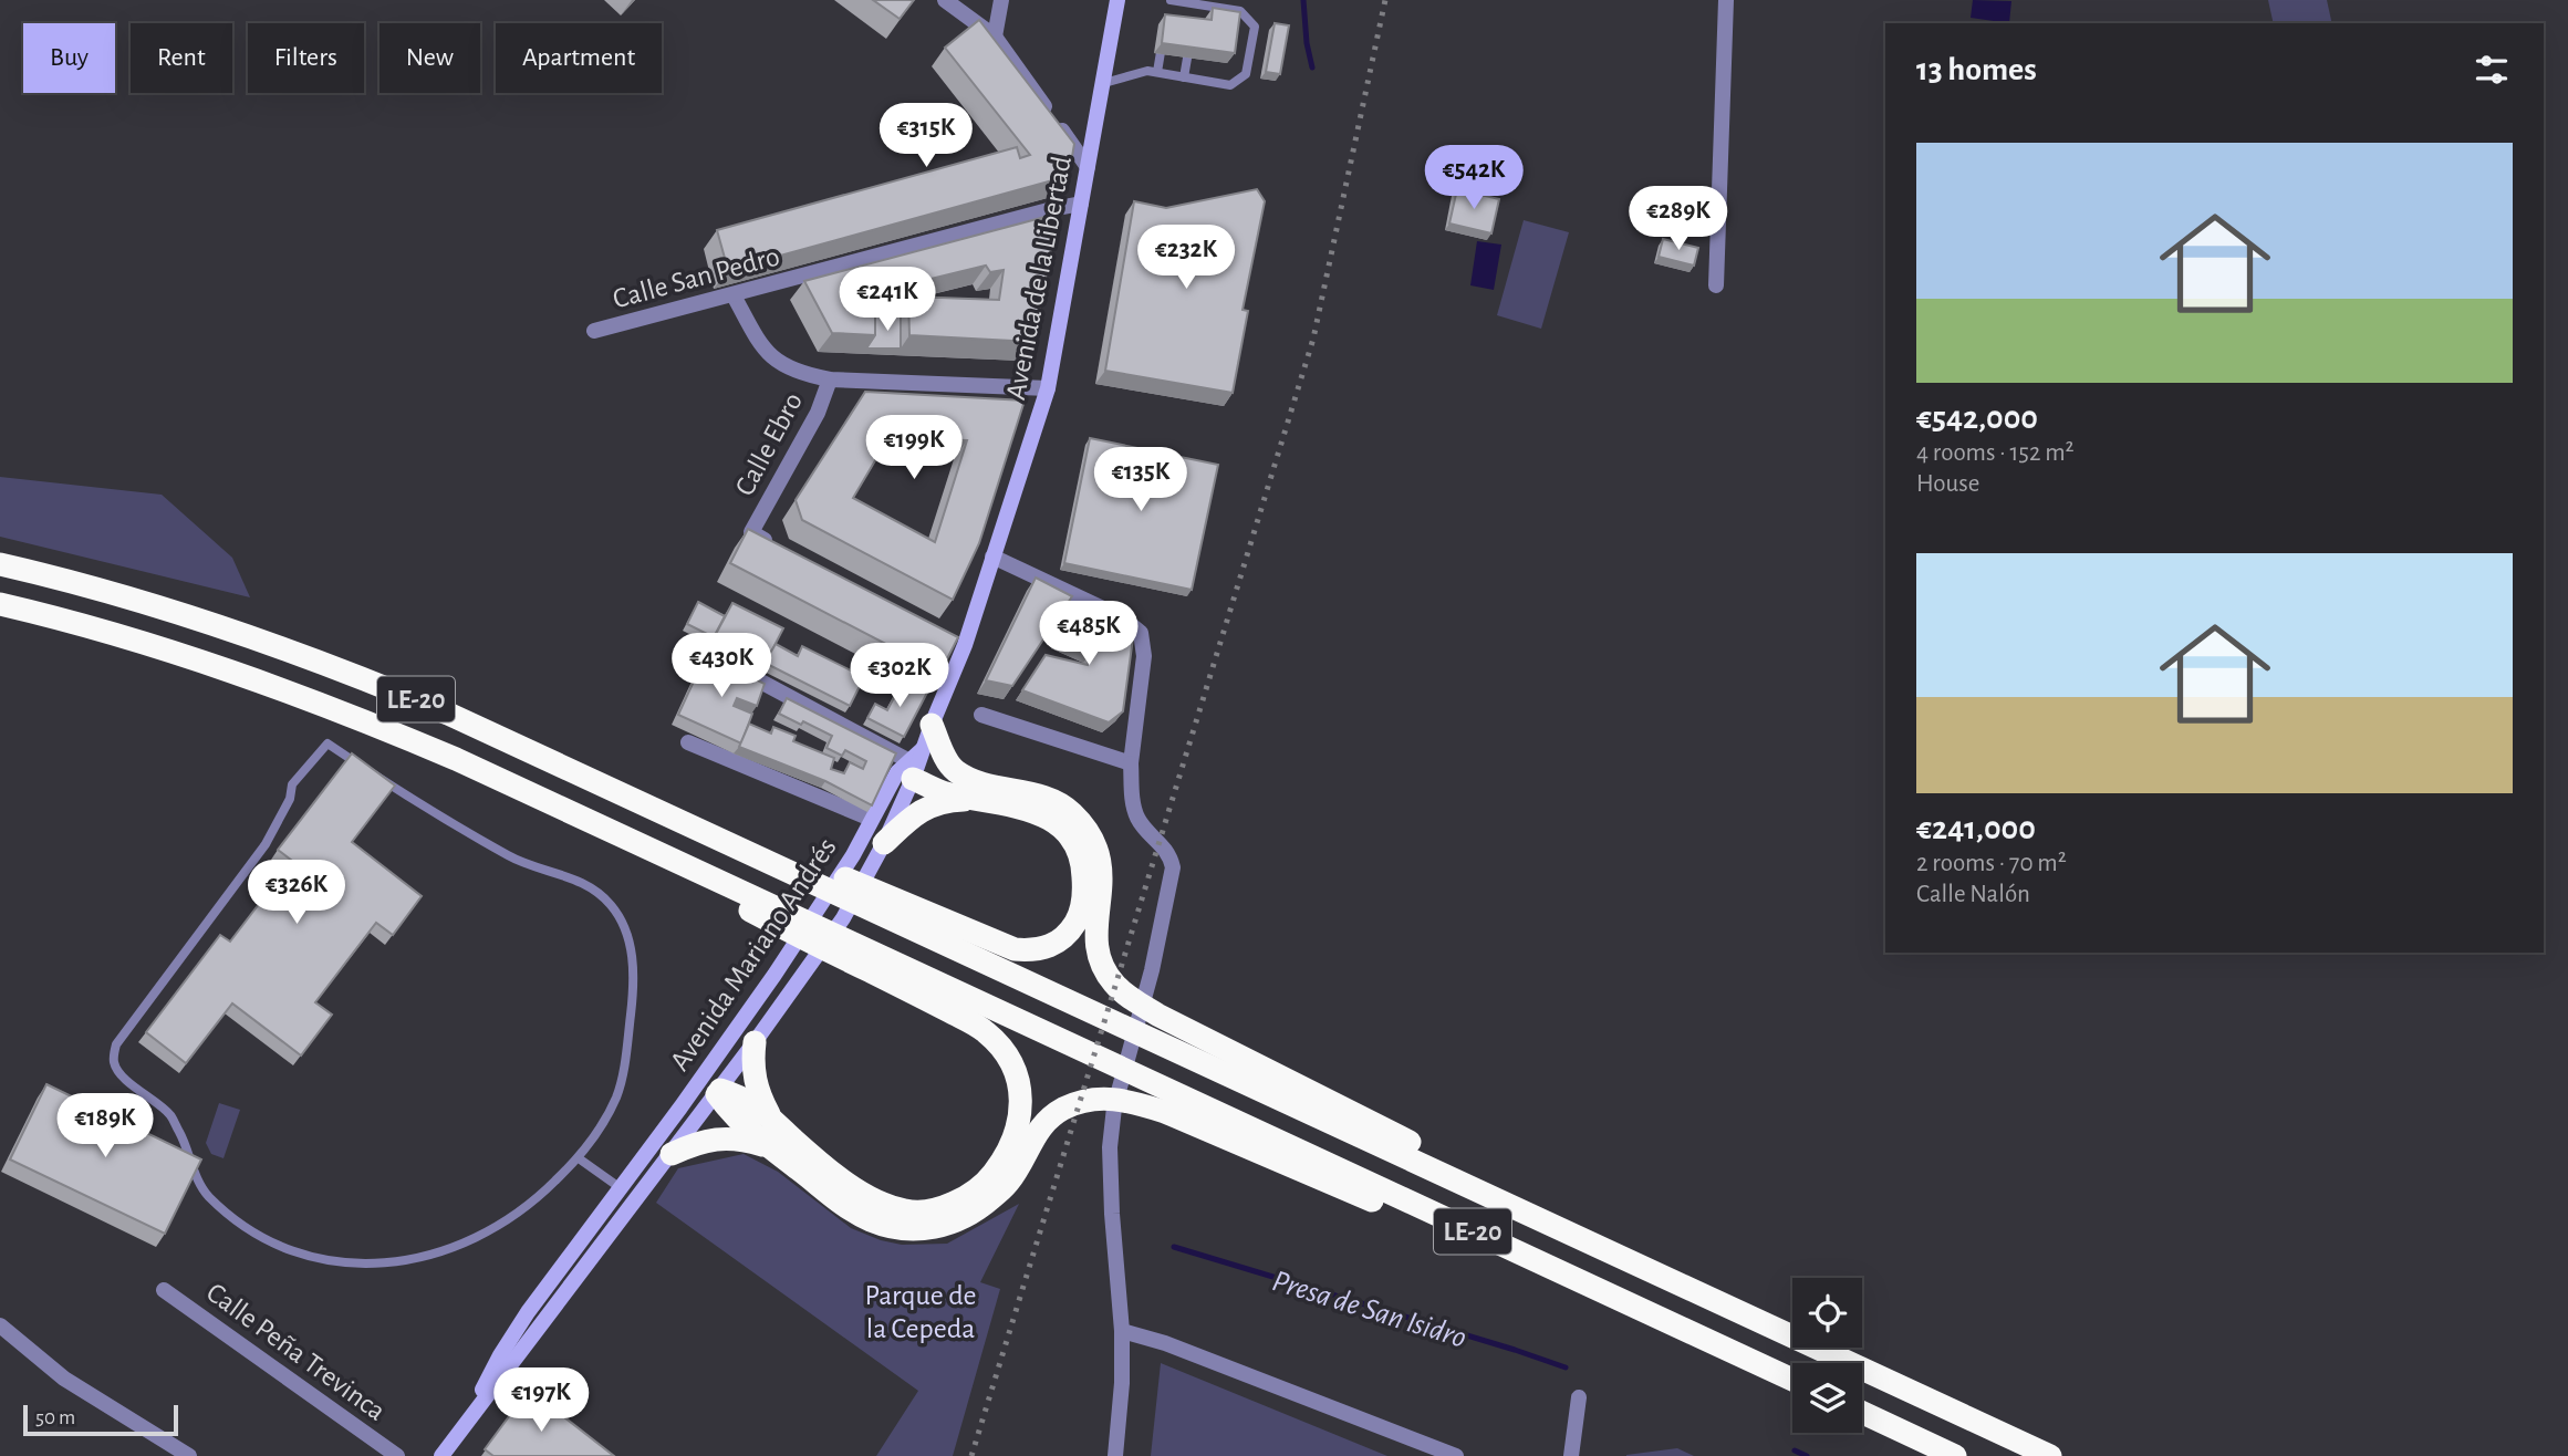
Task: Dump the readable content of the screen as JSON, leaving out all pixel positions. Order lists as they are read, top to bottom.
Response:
{
  "streets": {
    "highway": ["LE-20"],
    "main road": ["Avenida de la Libertad", "Avenida Mariano Andrés"],
    "street": ["Calle San Pedro", "Calle Ebro", "Calle Peña Trevinca"]
  },
  "crossings": [
    ["Calle San Pedro", "Avenida de la Libertad"],
    ["Avenida de la Libertad", "Avenida Mariano Andrés"]
  ],
  "water": ["Presa de San Isidro"],
  "parks": ["Parque de la Cepeda"],
  "scale_bar": "50 m",
  "page": {
    "chip": [
      "Buy",
      "Rent",
      "Filters",
      "New",
      "Apartment"
    ],
    "heading": "13 homes",
    "price": [
      "€315K",
      "€542K",
      "€289K",
      "€232K",
      "€241K",
      "€199K",
      "€135K",
      "€485K",
      "€430K",
      "€302K",
      "€326K",
      "€189K",
      "€197K"
    ],
    "list": [
      {
        "name": "€542,000",
        "note": "4 rooms · 152 m² · House"
      },
      {
        "name": "€241,000",
        "note": "2 rooms · 70 m² · Calle Nalón"
      }
    ],
    "scale": "50 m"
  }
}
